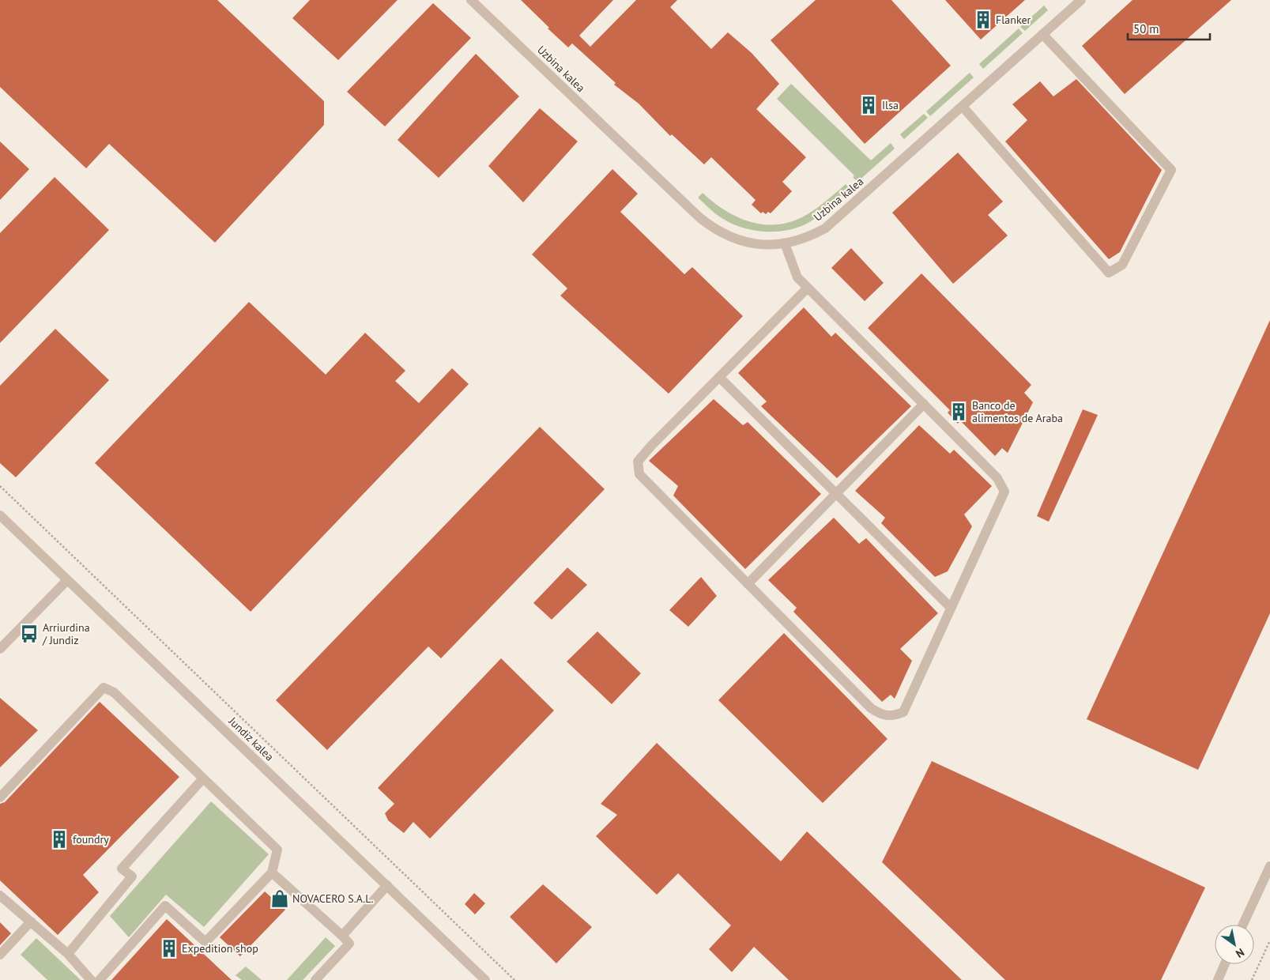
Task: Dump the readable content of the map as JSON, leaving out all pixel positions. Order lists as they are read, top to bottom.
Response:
{
  "streets": {
    "street": ["Uzbina kalea", "Jundiz kalea"]
  },
  "places": {
    "building": [
      "Flanker",
      "Ilsa",
      "Banco de alimentos de Araba",
      "foundry",
      "Expedition shop"
    ],
    "bus stop": ["Arriurdina / Jundiz"],
    "shop": ["NOVACERO S.A.L."]
  },
  "scale_bar": "50 m",
  "north": "bottom right"
}
